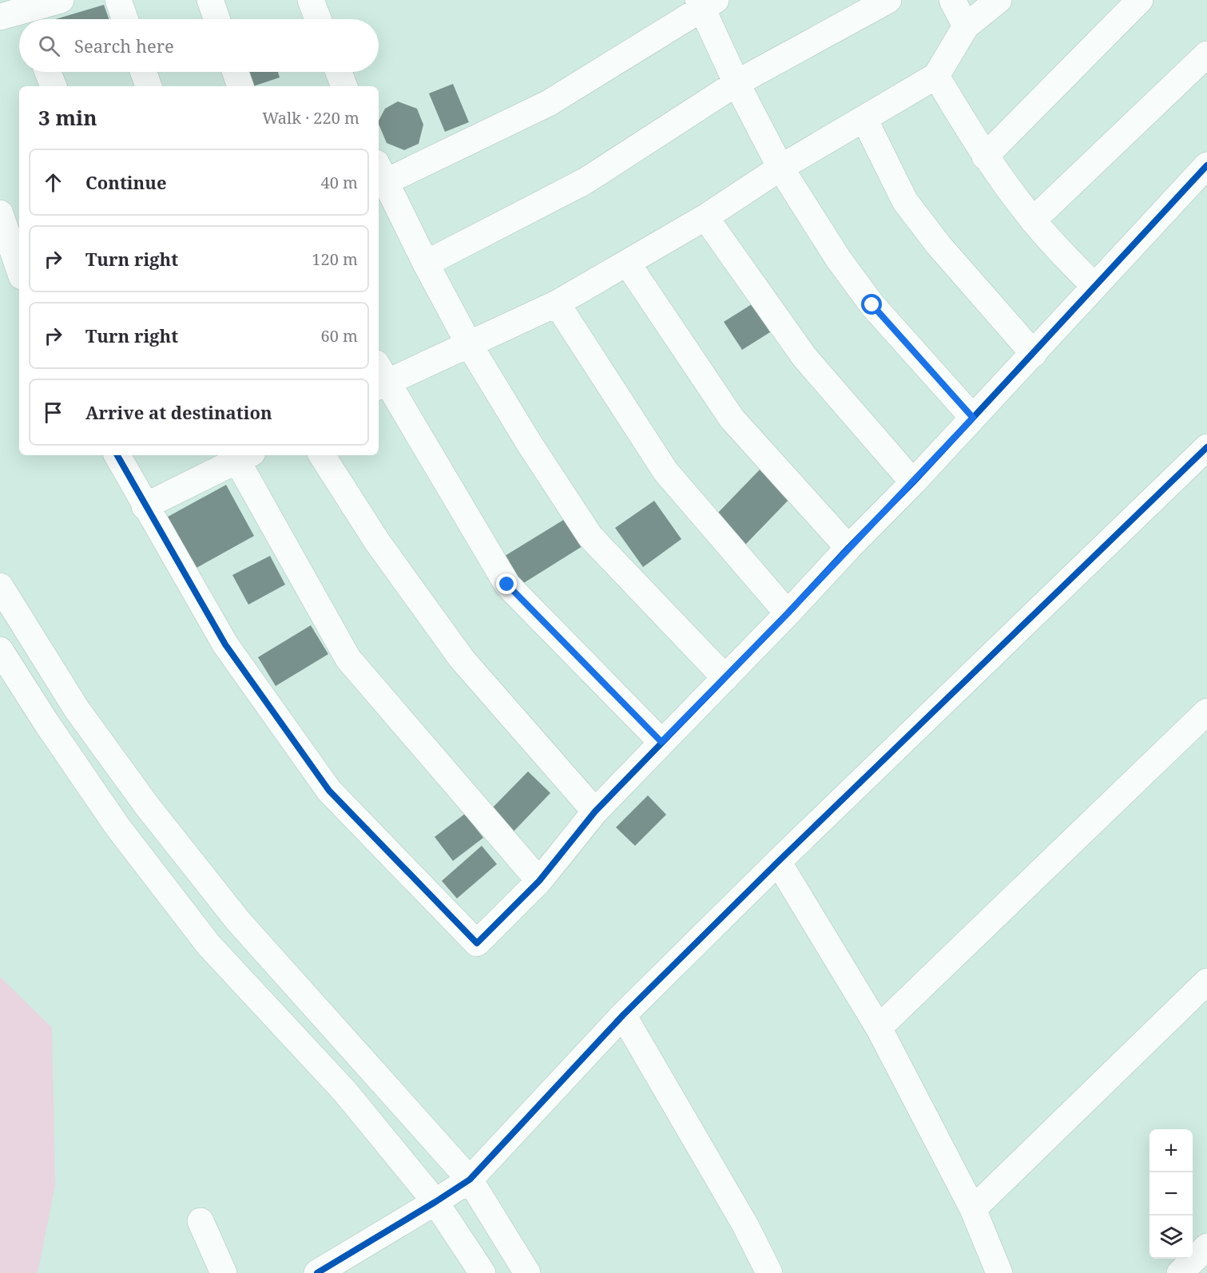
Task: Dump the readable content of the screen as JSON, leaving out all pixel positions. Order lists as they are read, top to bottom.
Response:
{
  "page": {
    "search": "Search here",
    "heading": ["3 min", "Walk · 220 m"],
    "list": [
      ["Continue", "40 m"],
      ["Turn right", "120 m"],
      ["Turn right", "60 m"],
      "Arrive at destination"
    ],
    "map_buttons": ["+", "−"]
  }
}
